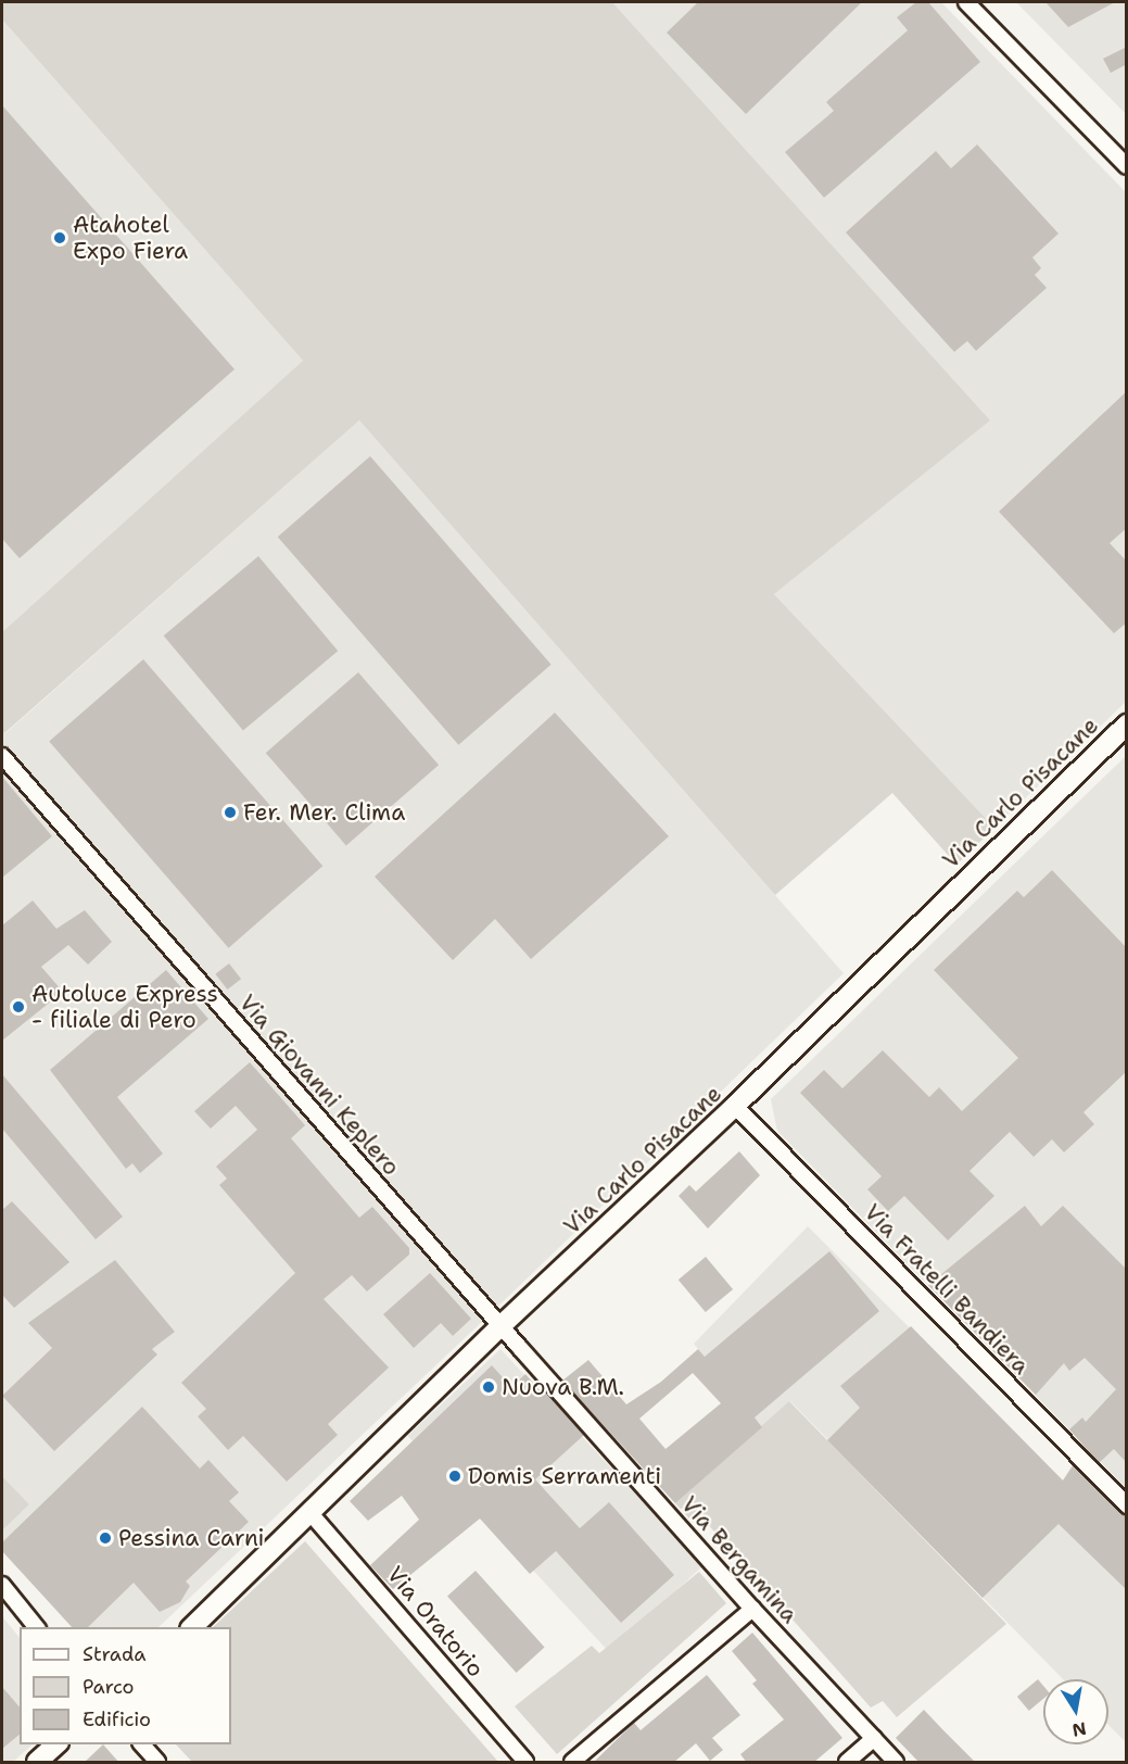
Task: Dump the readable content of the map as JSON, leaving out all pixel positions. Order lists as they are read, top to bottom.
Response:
{
  "streets": {
    "street": [
      "Via Carlo Pisacane",
      "Via Giovanni Keplero",
      "Via Fratelli Bandiera",
      "Via Bergamina",
      "Via Oratorio"
    ]
  },
  "crossings": [
    ["Via Carlo Pisacane", "Via Giovanni Keplero"],
    ["Via Carlo Pisacane", "Via Fratelli Bandiera"],
    ["Via Carlo Pisacane", "Via Bergamina"],
    ["Via Carlo Pisacane", "Via Oratorio"],
    ["Via Giovanni Keplero", "Via Bergamina"]
  ],
  "places": [
    "Atahotel Expo Fiera",
    "Fer. Mer. Clima",
    "Autoluce Express - filiale di Pero",
    "Nuova B.M.",
    "Domis Serramenti",
    "Pessina Carni"
  ],
  "legend": ["Strada", "Parco", "Edificio"],
  "north": "bottom"
}
